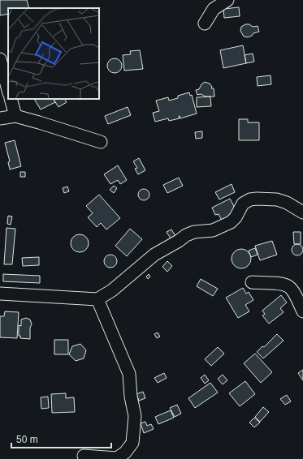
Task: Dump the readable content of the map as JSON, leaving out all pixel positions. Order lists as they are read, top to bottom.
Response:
{
  "scale_bar": "50 m"
}
